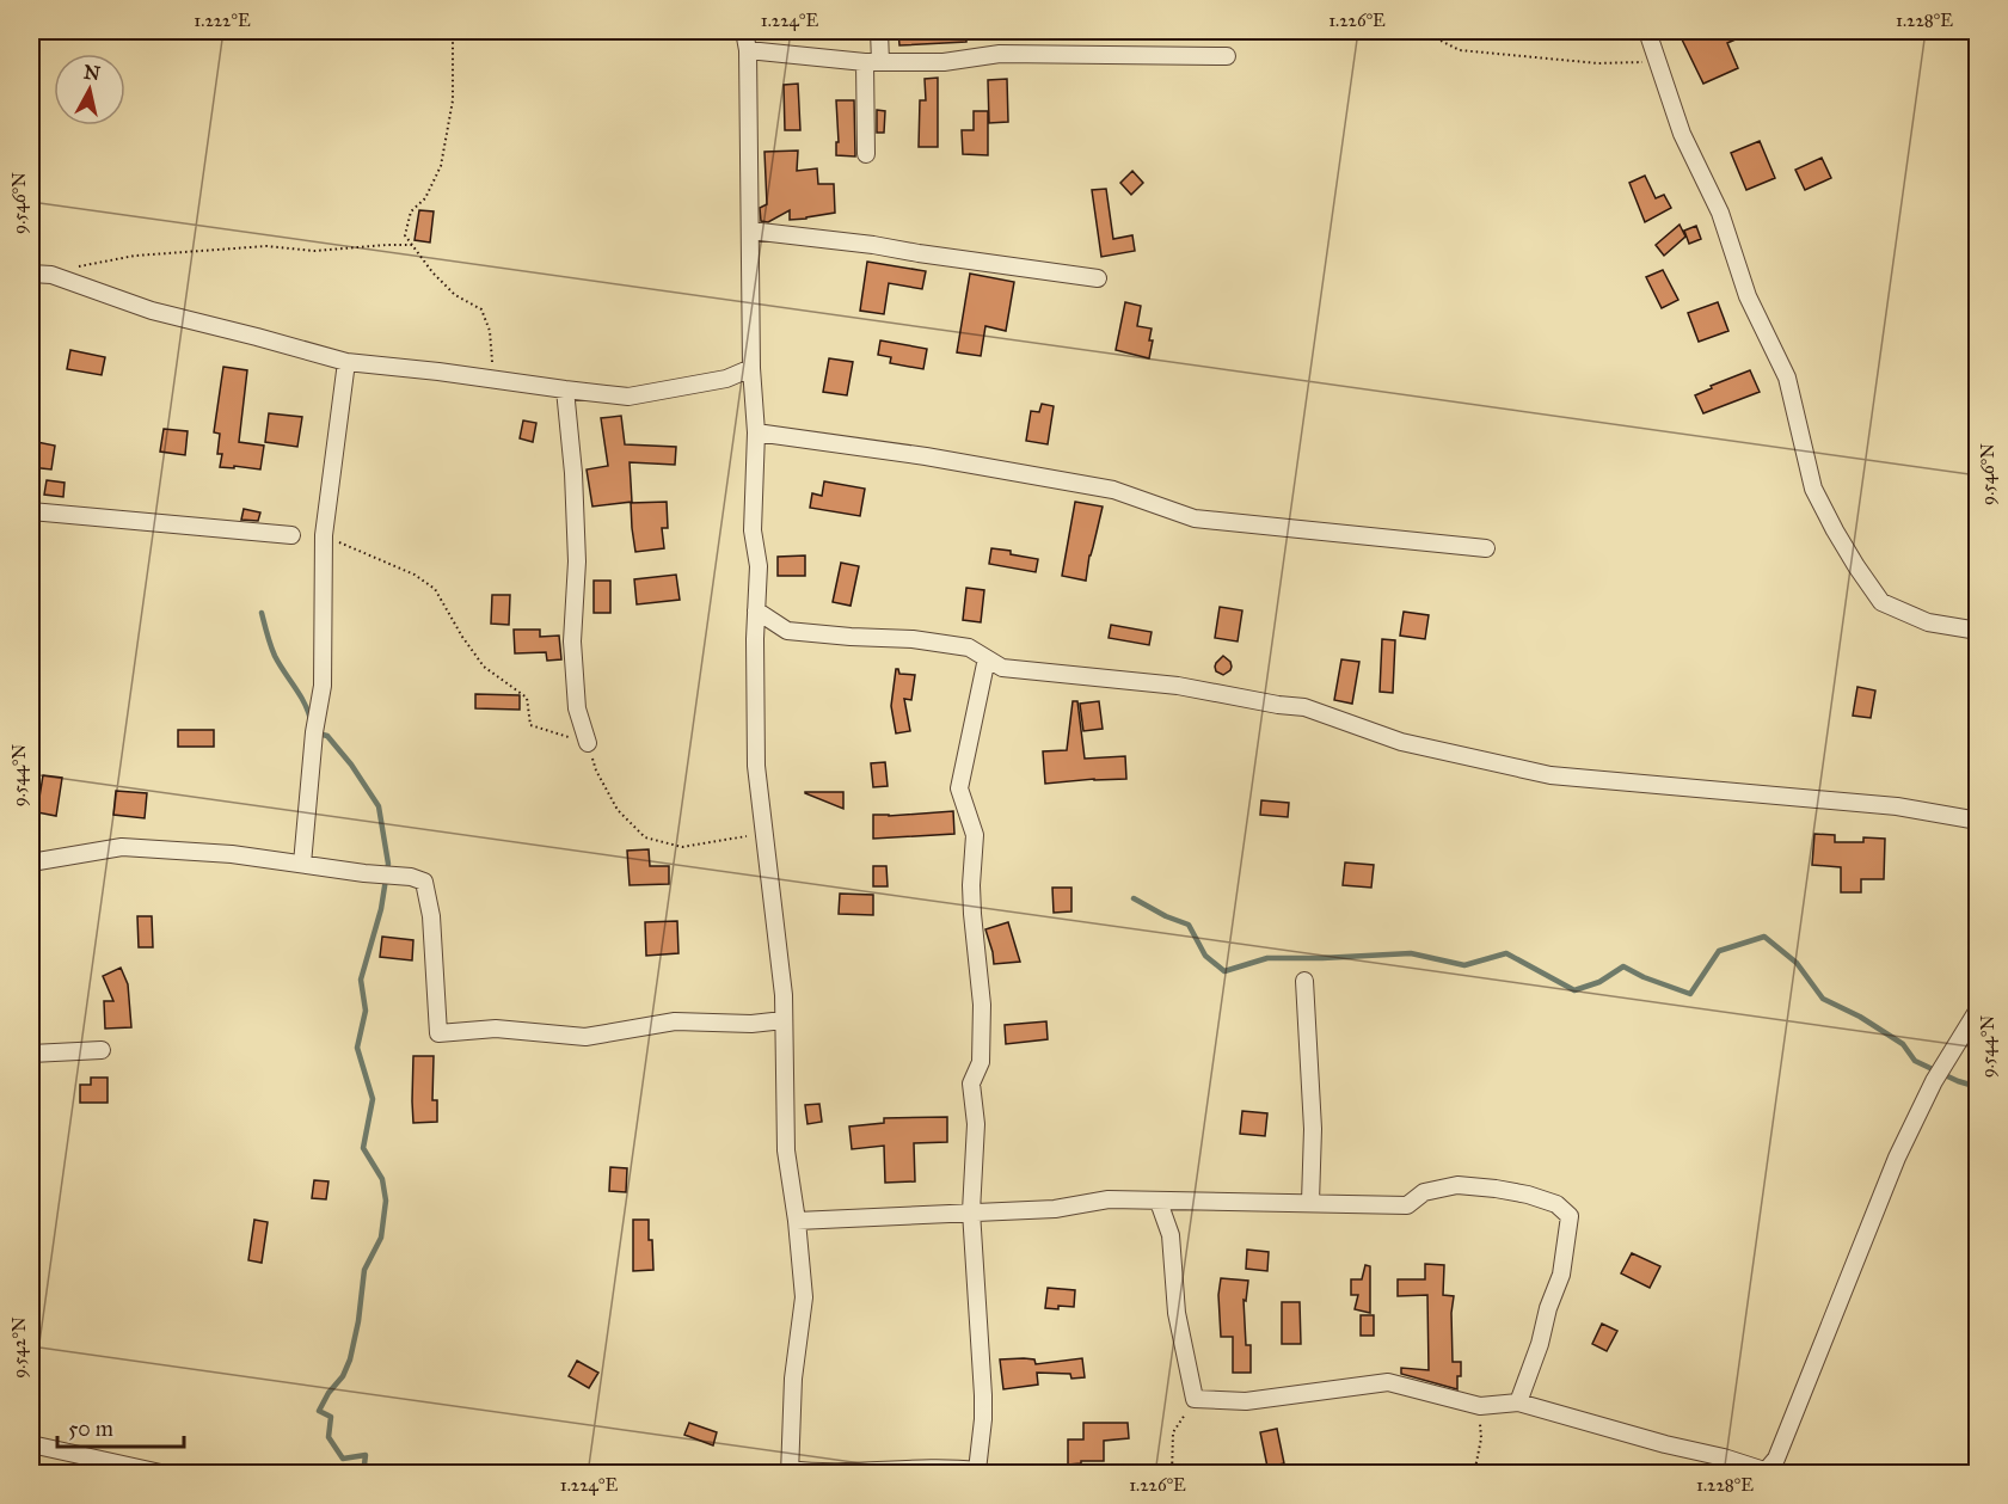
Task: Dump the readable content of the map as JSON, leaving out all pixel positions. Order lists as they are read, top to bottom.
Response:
{
  "scale_bar": "50 m",
  "north": "top",
  "coordinates": [
    "1.222°E",
    "1.224°E",
    "1.226°E",
    "1.228°E",
    "9.546°N",
    "9.544°N",
    "9.542°N"
  ]
}
